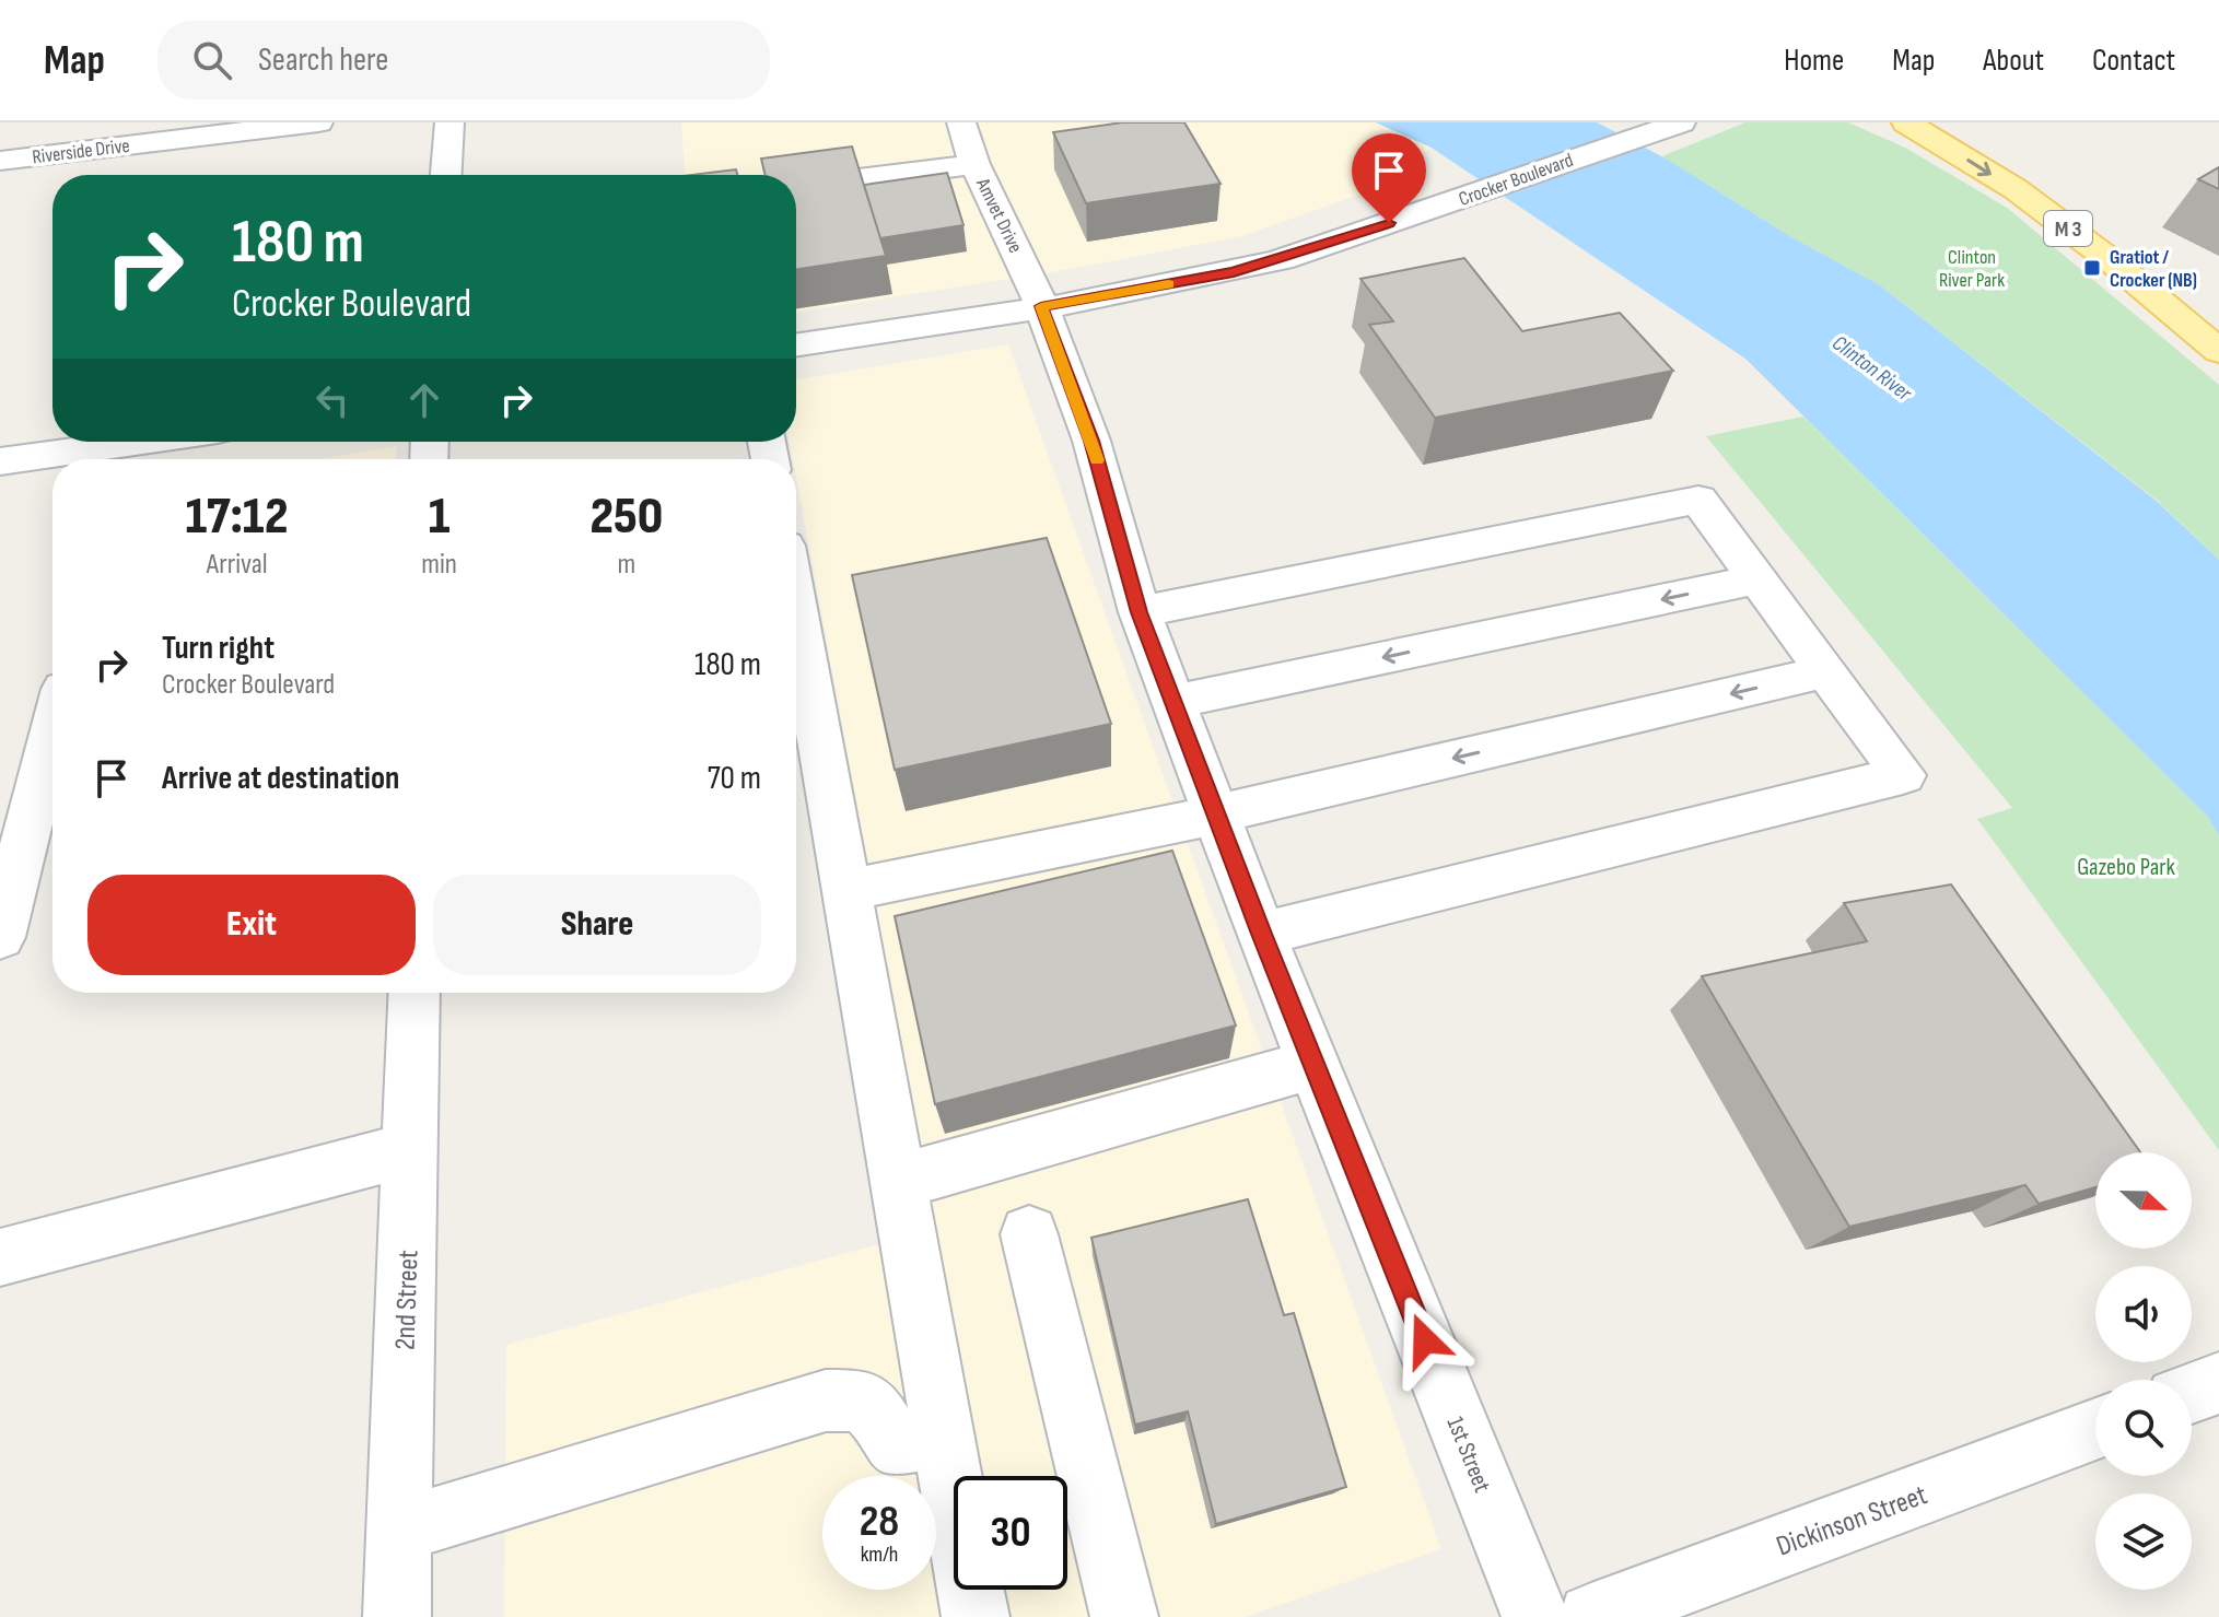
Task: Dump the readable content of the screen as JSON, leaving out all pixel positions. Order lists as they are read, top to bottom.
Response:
{
  "streets": {
    "main road": ["M 3"],
    "street": [
      "Riverside Drive",
      "Crocker Boulevard",
      "Amvet Drive",
      "2nd Street",
      "1st Street",
      "Dickinson Street"
    ]
  },
  "crossings": [
    ["Crocker Boulevard", "Amvet Drive"],
    ["Crocker Boulevard", "1st Street"],
    ["Amvet Drive", "1st Street"]
  ],
  "water": ["Clinton River"],
  "parks": ["Clinton River Park", "Gazebo Park"],
  "places": {
    "transit": ["Gratiot / Crocker (NB)"]
  },
  "north": "right",
  "page": {
    "header": "Map",
    "search": "Search here",
    "nav": [
      "Home",
      "Map",
      "About",
      "Contact"
    ],
    "turn": ["180 m", "Crocker Boulevard"],
    "eta": [
      "17:12",
      "Arrival",
      "1",
      "min",
      "250",
      "m"
    ],
    "list": [
      {
        "name": "Turn right",
        "note": "Crocker Boulevard",
        "value": "180 m"
      },
      {
        "name": "Arrive at destination",
        "value": "70 m"
      }
    ],
    "buttons": ["Exit", "Share"],
    "speed": "28 km/h",
    "limit": "30"
  }
}
